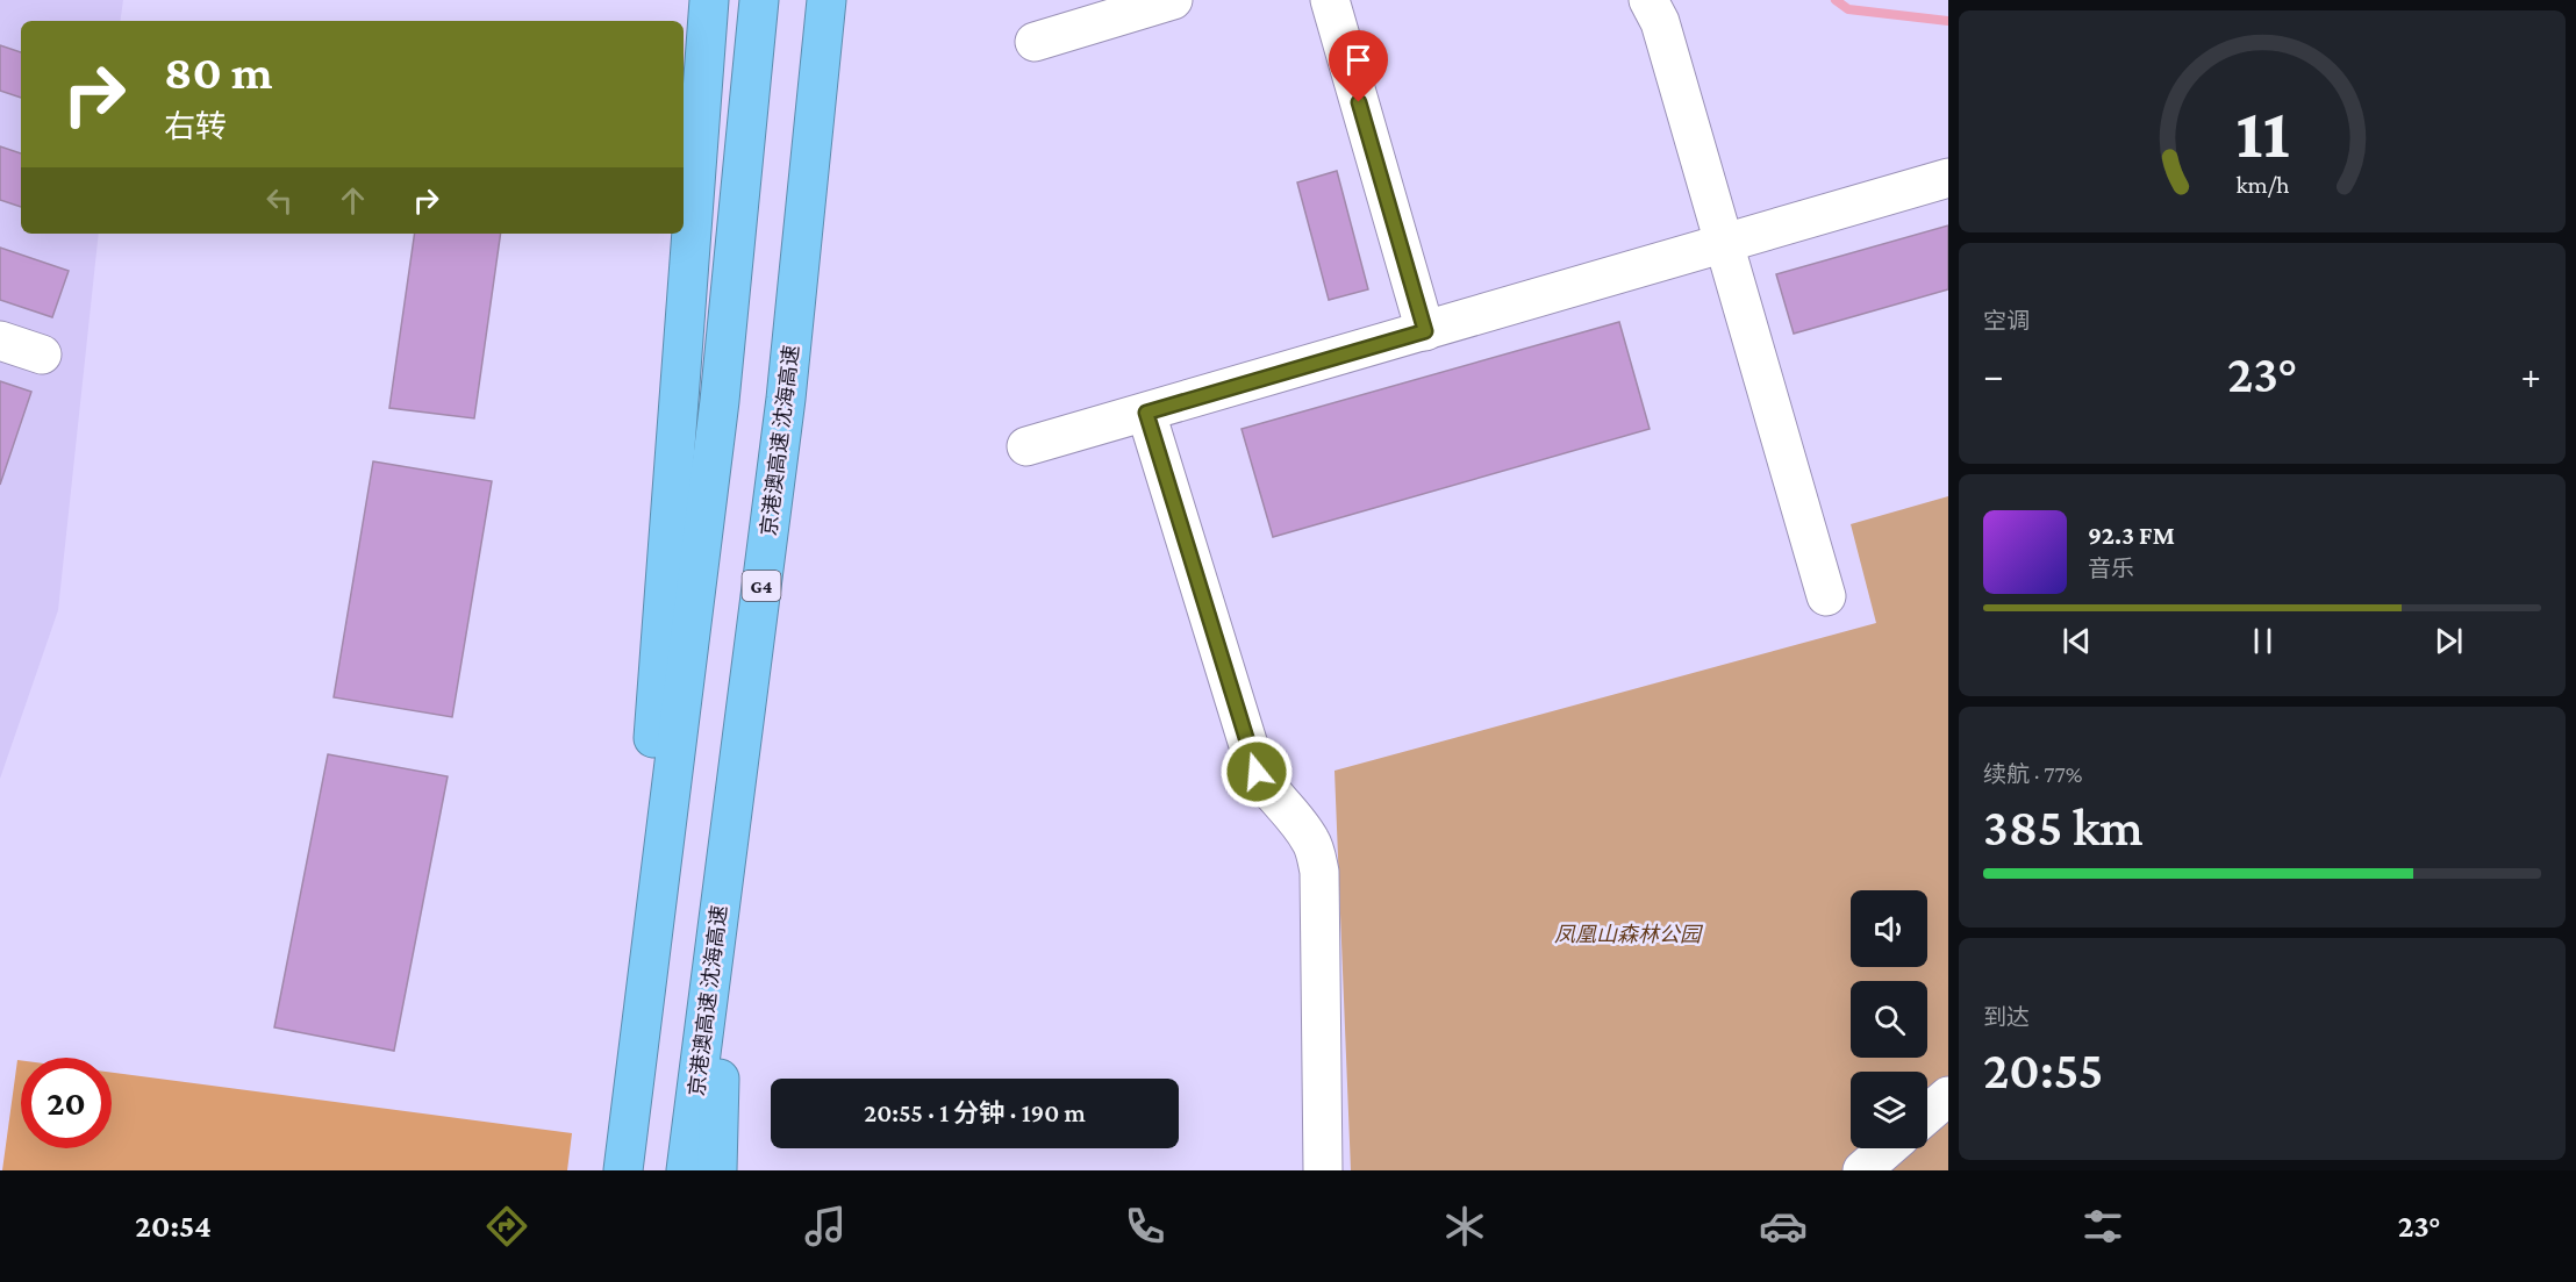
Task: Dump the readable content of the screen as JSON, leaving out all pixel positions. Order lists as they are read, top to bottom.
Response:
{
  "streets": {
    "highway": ["京港澳高速 沈海高速", "G4"]
  },
  "parks": ["凤凰山森林公园"],
  "page": {
    "turn": ["80 m", "右转"],
    "tile": [
      "空调",
      ["续航 · 77%", "385 km"],
      ["到达", "20:55"]
    ],
    "heat": ["−", "23°", "+"],
    "song": ["92.3 FM", "音乐"],
    "limit": "20",
    "trip": "20:55 · 1 分钟 · 190 m",
    "tabs": ["20:54", "23°"],
    "gauge": ["11", "km/h"]
  }
}
